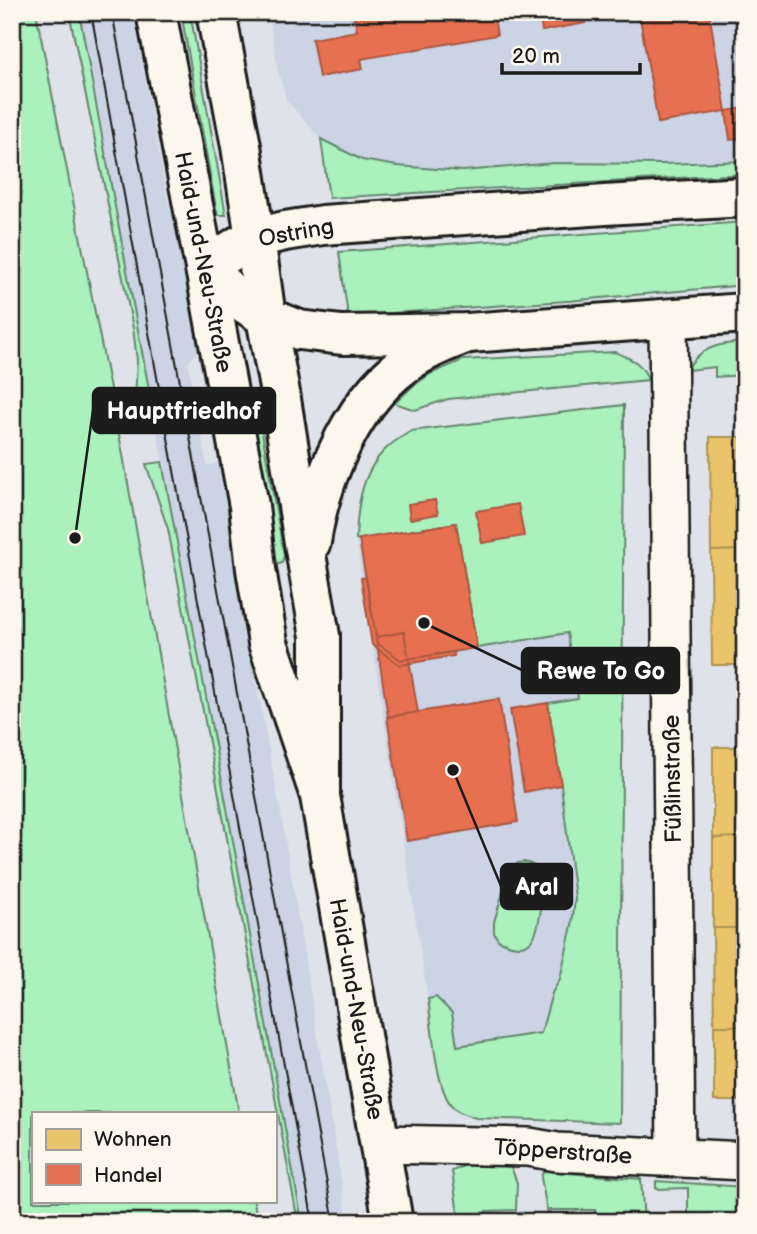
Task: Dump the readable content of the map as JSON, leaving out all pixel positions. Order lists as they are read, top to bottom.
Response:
{
  "streets": {
    "main road": ["Ostring", "Haid-und-Neu-Straße"],
    "street": ["Füßlinstraße", "Töpperstraße"]
  },
  "crossings": [
    ["Ostring", "Haid-und-Neu-Straße"],
    ["Haid-und-Neu-Straße", "Töpperstraße"],
    ["Füßlinstraße", "Töpperstraße"]
  ],
  "places": ["Hauptfriedhof", "Rewe To Go", "Aral"],
  "legend": ["Wohnen", "Handel"],
  "scale_bar": "20 m"
}
